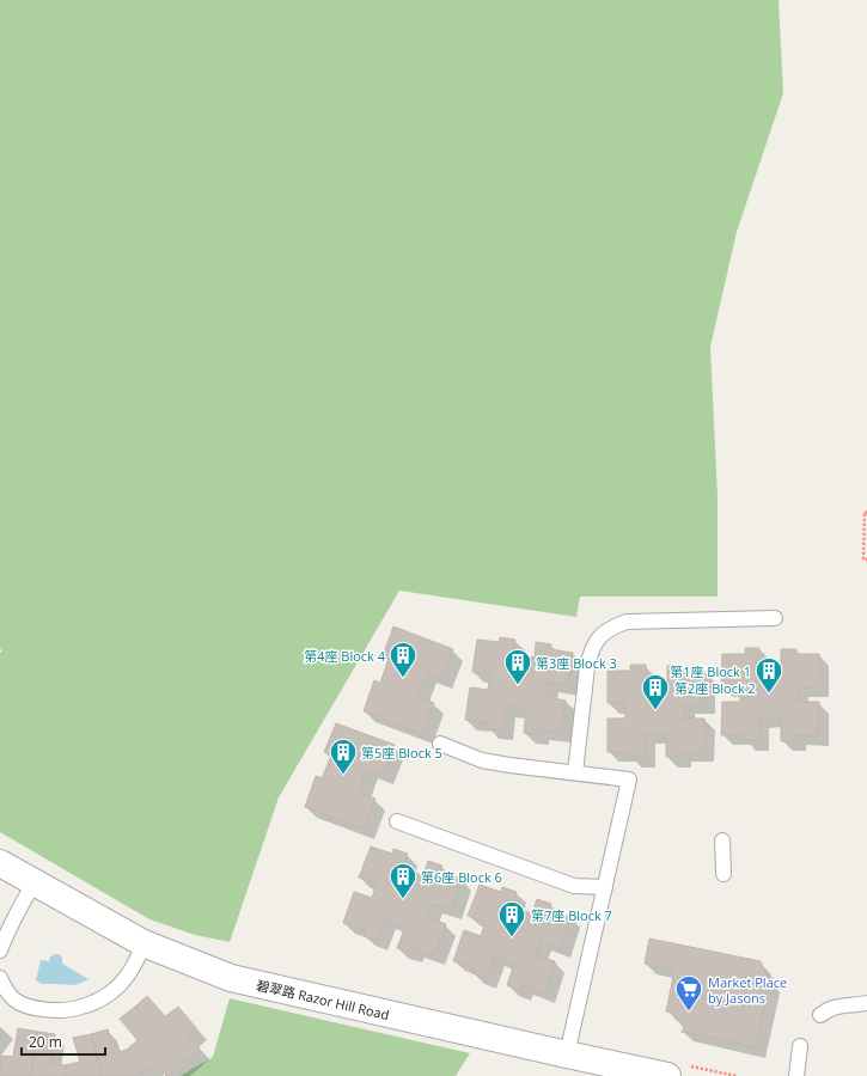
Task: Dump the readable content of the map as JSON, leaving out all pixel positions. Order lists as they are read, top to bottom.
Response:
{
  "streets": {
    "street": ["碧翠路 Razor Hill Road"]
  },
  "places": {
    "building": [
      "第4座 Block 4",
      "第3座 Block 3",
      "第1座 Block 1",
      "第2座 Block 2",
      "第5座 Block 5",
      "第6座 Block 6",
      "第7座 Block 7"
    ],
    "supermarket": ["Market Place by Jasons"]
  },
  "scale_bar": "20 m"
}
